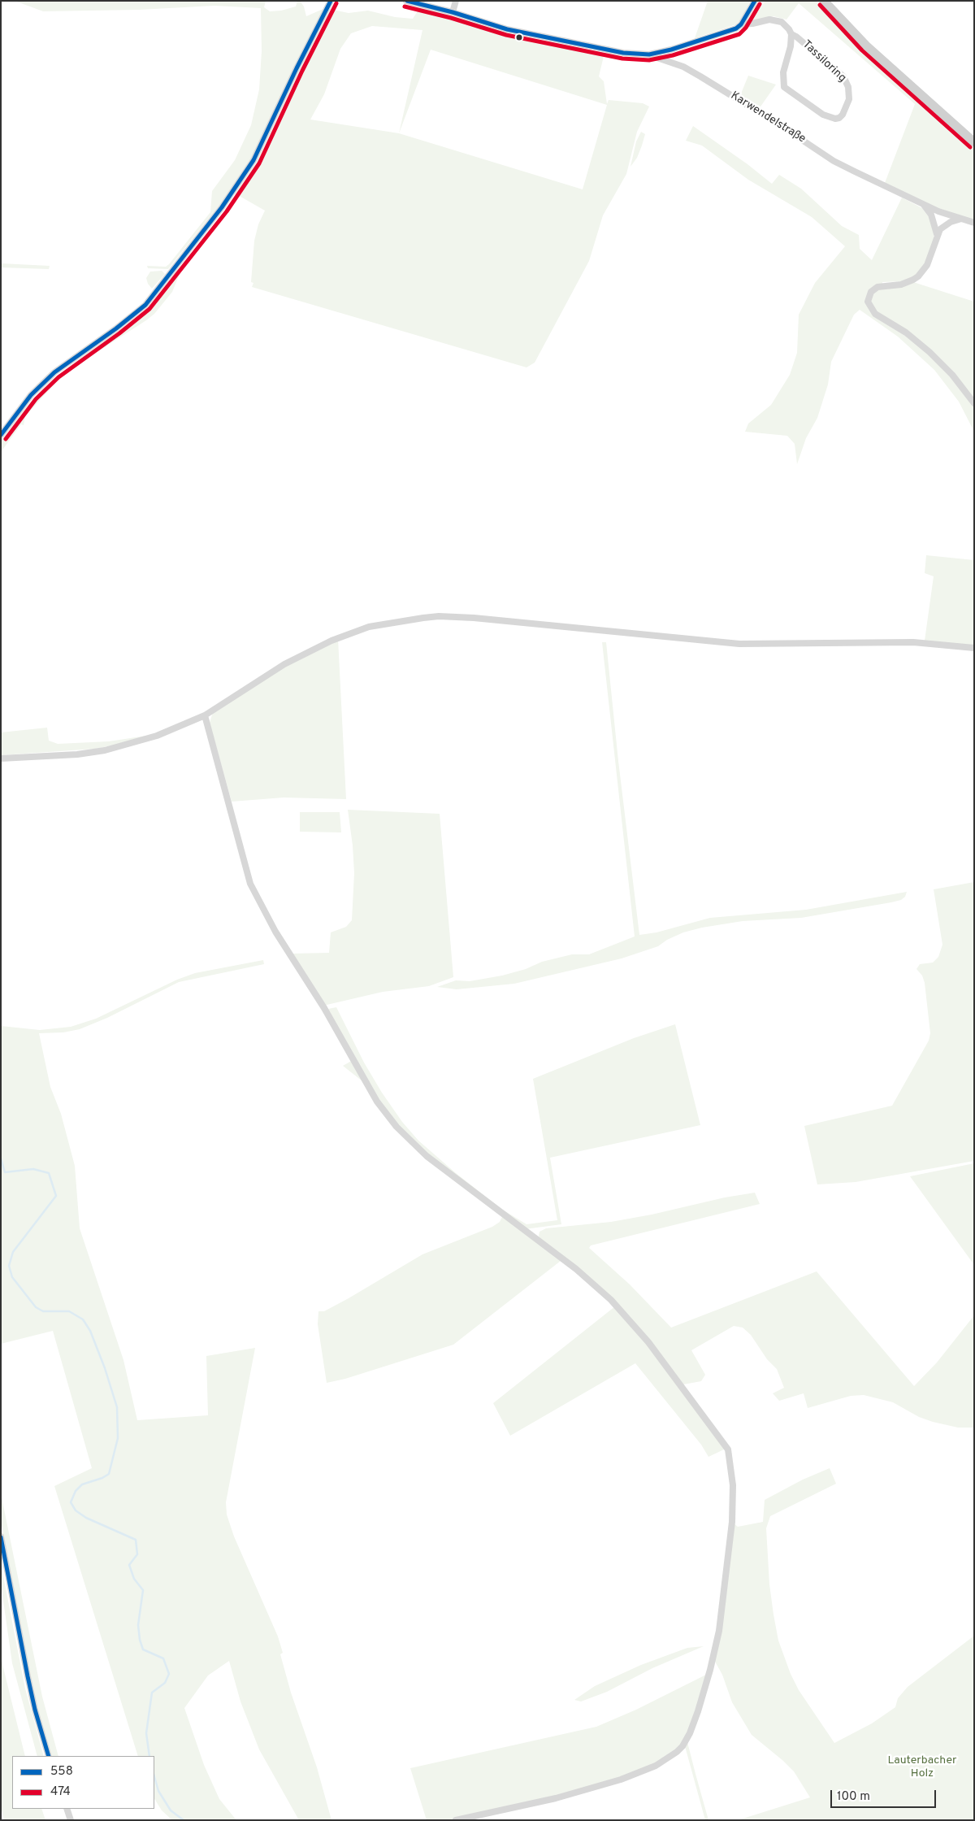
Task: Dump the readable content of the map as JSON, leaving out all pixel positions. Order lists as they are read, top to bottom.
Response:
{
  "streets": {
    "street": ["Tassiloring", "Karwendelstraße"]
  },
  "crossings": [
    ["Tassiloring", "Karwendelstraße"]
  ],
  "parks": ["Lauterbacher Holz"],
  "lines": ["transit line 558", "transit line 474"],
  "legend": ["558", "474"],
  "scale_bar": "100 m"
}
